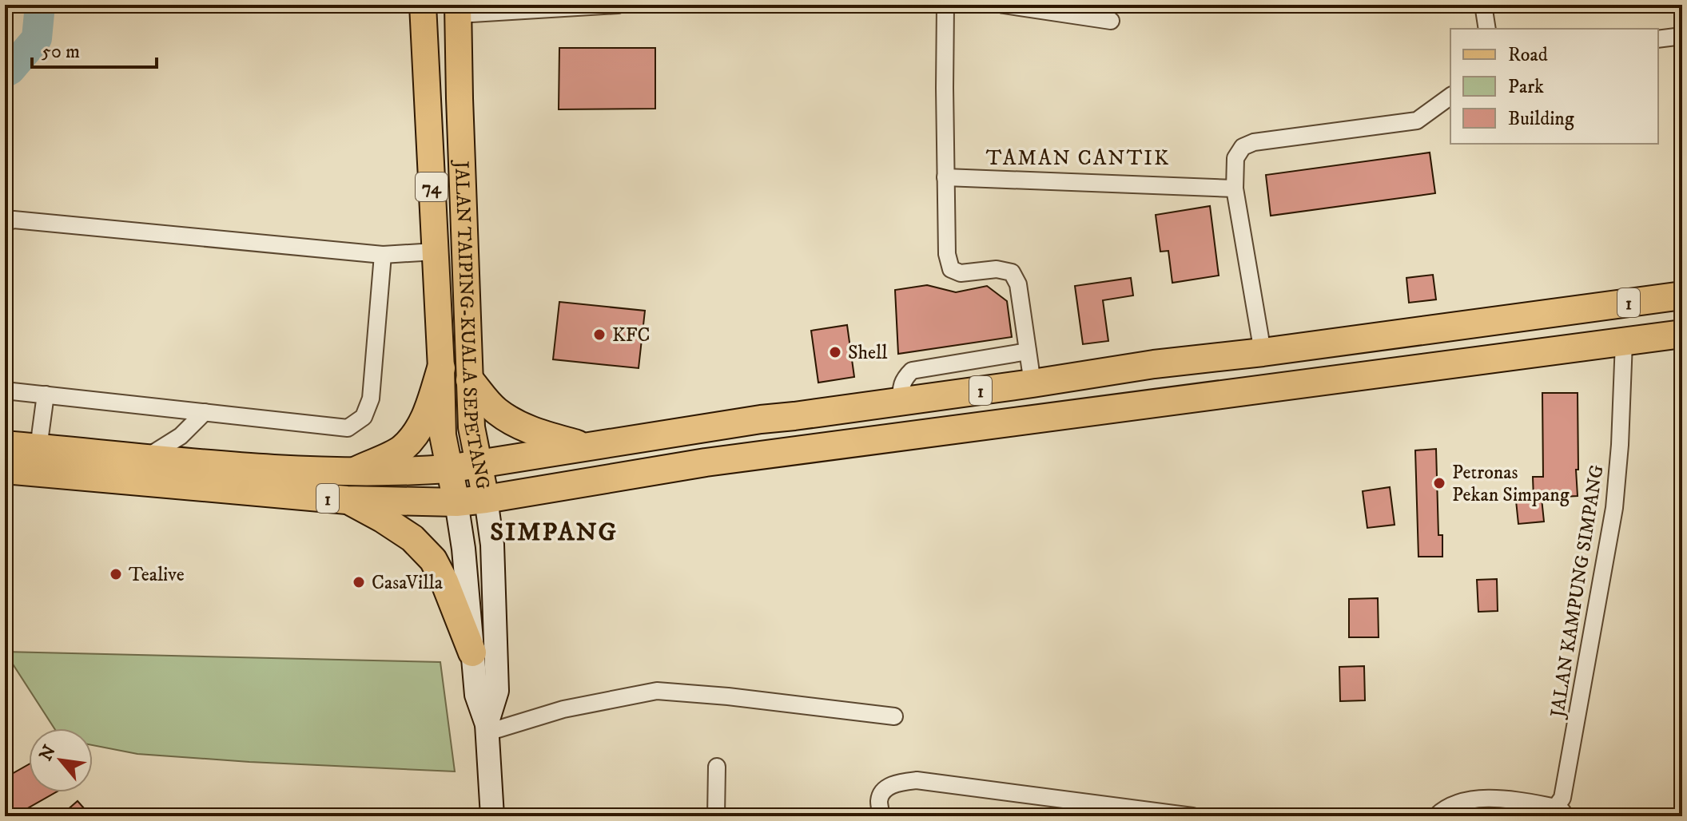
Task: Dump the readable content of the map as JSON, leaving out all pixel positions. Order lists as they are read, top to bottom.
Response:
{
  "streets": {
    "highway": ["1"],
    "main road": ["74", "JALAN TAIPING-KUALA SEPETANG"],
    "street": ["JALAN KAMPUNG SIMPANG"]
  },
  "crossings": [
    ["74", "JALAN TAIPING-KUALA SEPETANG"],
    ["1", "JALAN TAIPING-KUALA SEPETANG"],
    ["1", "JALAN KAMPUNG SIMPANG"]
  ],
  "districts": ["TAMAN CANTIK", "SIMPANG"],
  "places": [
    "KFC",
    "Shell",
    "Petronas Pekan Simpang",
    "Tealive",
    "CasaVilla"
  ],
  "legend": ["Road", "Park", "Building"],
  "scale_bar": "50 m",
  "north": "top left"
}
